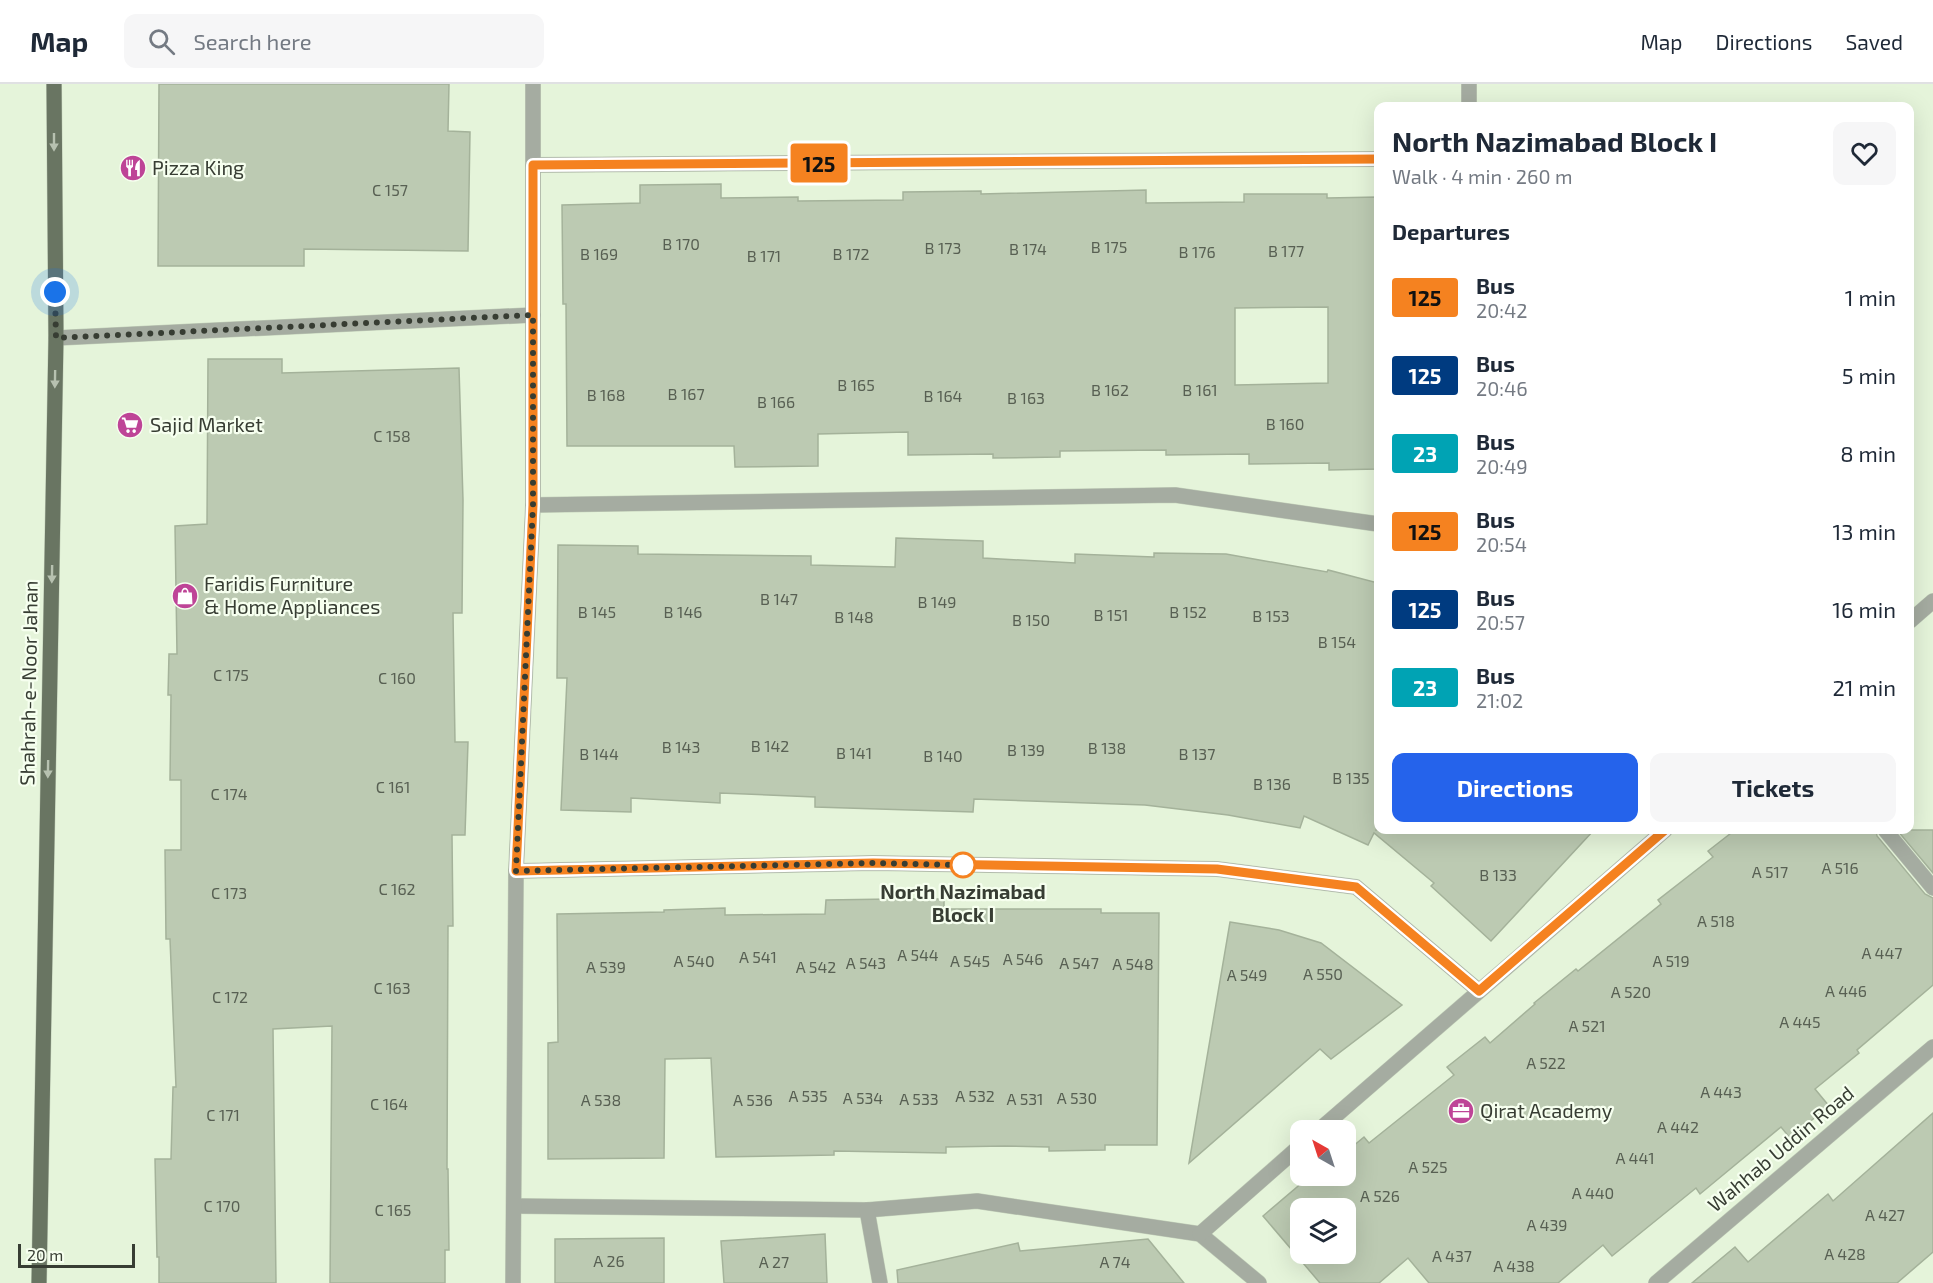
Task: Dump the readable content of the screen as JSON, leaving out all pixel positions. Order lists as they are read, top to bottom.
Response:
{
  "streets": {
    "main road": ["Shahrah-e-Noor Jahan"],
    "street": ["Wahhab Uddin Road"]
  },
  "one_way": ["Shahrah-e-Noor Jahan"],
  "places": {
    "restaurant": ["Pizza King"],
    "supermarket": ["Sajid Market"],
    "shop": ["Faridis Furniture & Home Appliances"],
    "other": ["North Nazimabad Block I"],
    "office": ["Qirat Academy"]
  },
  "lines": ["bus line 125"],
  "house_numbers": [
    "C 157",
    "B 170",
    "B 175",
    "B 173",
    "B 174",
    "B 177",
    "B 176",
    "B 169",
    "B 172",
    "B 171",
    "B 165",
    "B 162",
    "B 161",
    "B 167",
    "B 168",
    "B 164",
    "B 163",
    "B 166",
    "B 160",
    "C 158",
    "B 147",
    "B 149",
    "B 145",
    "B 146",
    "B 152",
    "B 151",
    "B 153",
    "B 148",
    "B 150",
    "B 154",
    "C 175",
    "C 160",
    "B 142",
    "B 143",
    "B 138",
    "B 139",
    "B 141",
    "B 144",
    "B 137",
    "B 140",
    "B 135",
    "B 136",
    "C 161",
    "C 174",
    "A 516",
    "A 517",
    "B 133",
    "C 162",
    "C 173",
    "A 518",
    "A 447",
    "A 544",
    "A 541",
    "A 546",
    "A 540",
    "A 545",
    "A 519",
    "A 543",
    "A 547",
    "A 548",
    "A 539",
    "A 542",
    "A 550",
    "A 549",
    "C 163",
    "A 446",
    "A 520",
    "C 172",
    "A 445",
    "A 521",
    "A 522",
    "A 443",
    "A 535",
    "A 532",
    "A 534",
    "A 530",
    "A 533",
    "A 531",
    "A 538",
    "A 536",
    "C 164",
    "C 171",
    "A 442",
    "A 441",
    "A 525",
    "A 440",
    "A 526",
    "C 170",
    "C 165",
    "A 427",
    "A 439",
    "A 428",
    "A 437",
    "A 26",
    "A 27",
    "A 74",
    "A 438"
  ],
  "scale_bar": "20 m",
  "north": "top left",
  "page": {
    "header": "Map",
    "search": "Search here",
    "nav": ["Map", "Directions", "Saved"],
    "on_map": "125",
    "heading": [
      ["North Nazimabad Block I", "Walk · 4 min · 260 m"],
      "Departures"
    ],
    "list": [
      {
        "mark": "125",
        "name": "Bus",
        "note": "20:42",
        "value": "1 min"
      },
      {
        "mark": "125",
        "name": "Bus",
        "note": "20:46",
        "value": "5 min"
      },
      {
        "mark": "23",
        "name": "Bus",
        "note": "20:49",
        "value": "8 min"
      },
      {
        "mark": "125",
        "name": "Bus",
        "note": "20:54",
        "value": "13 min"
      },
      {
        "mark": "125",
        "name": "Bus",
        "note": "20:57",
        "value": "16 min"
      },
      {
        "mark": "23",
        "name": "Bus",
        "note": "21:02",
        "value": "21 min"
      }
    ],
    "buttons": ["Directions", "Tickets"],
    "scale": "20 m"
  }
}
